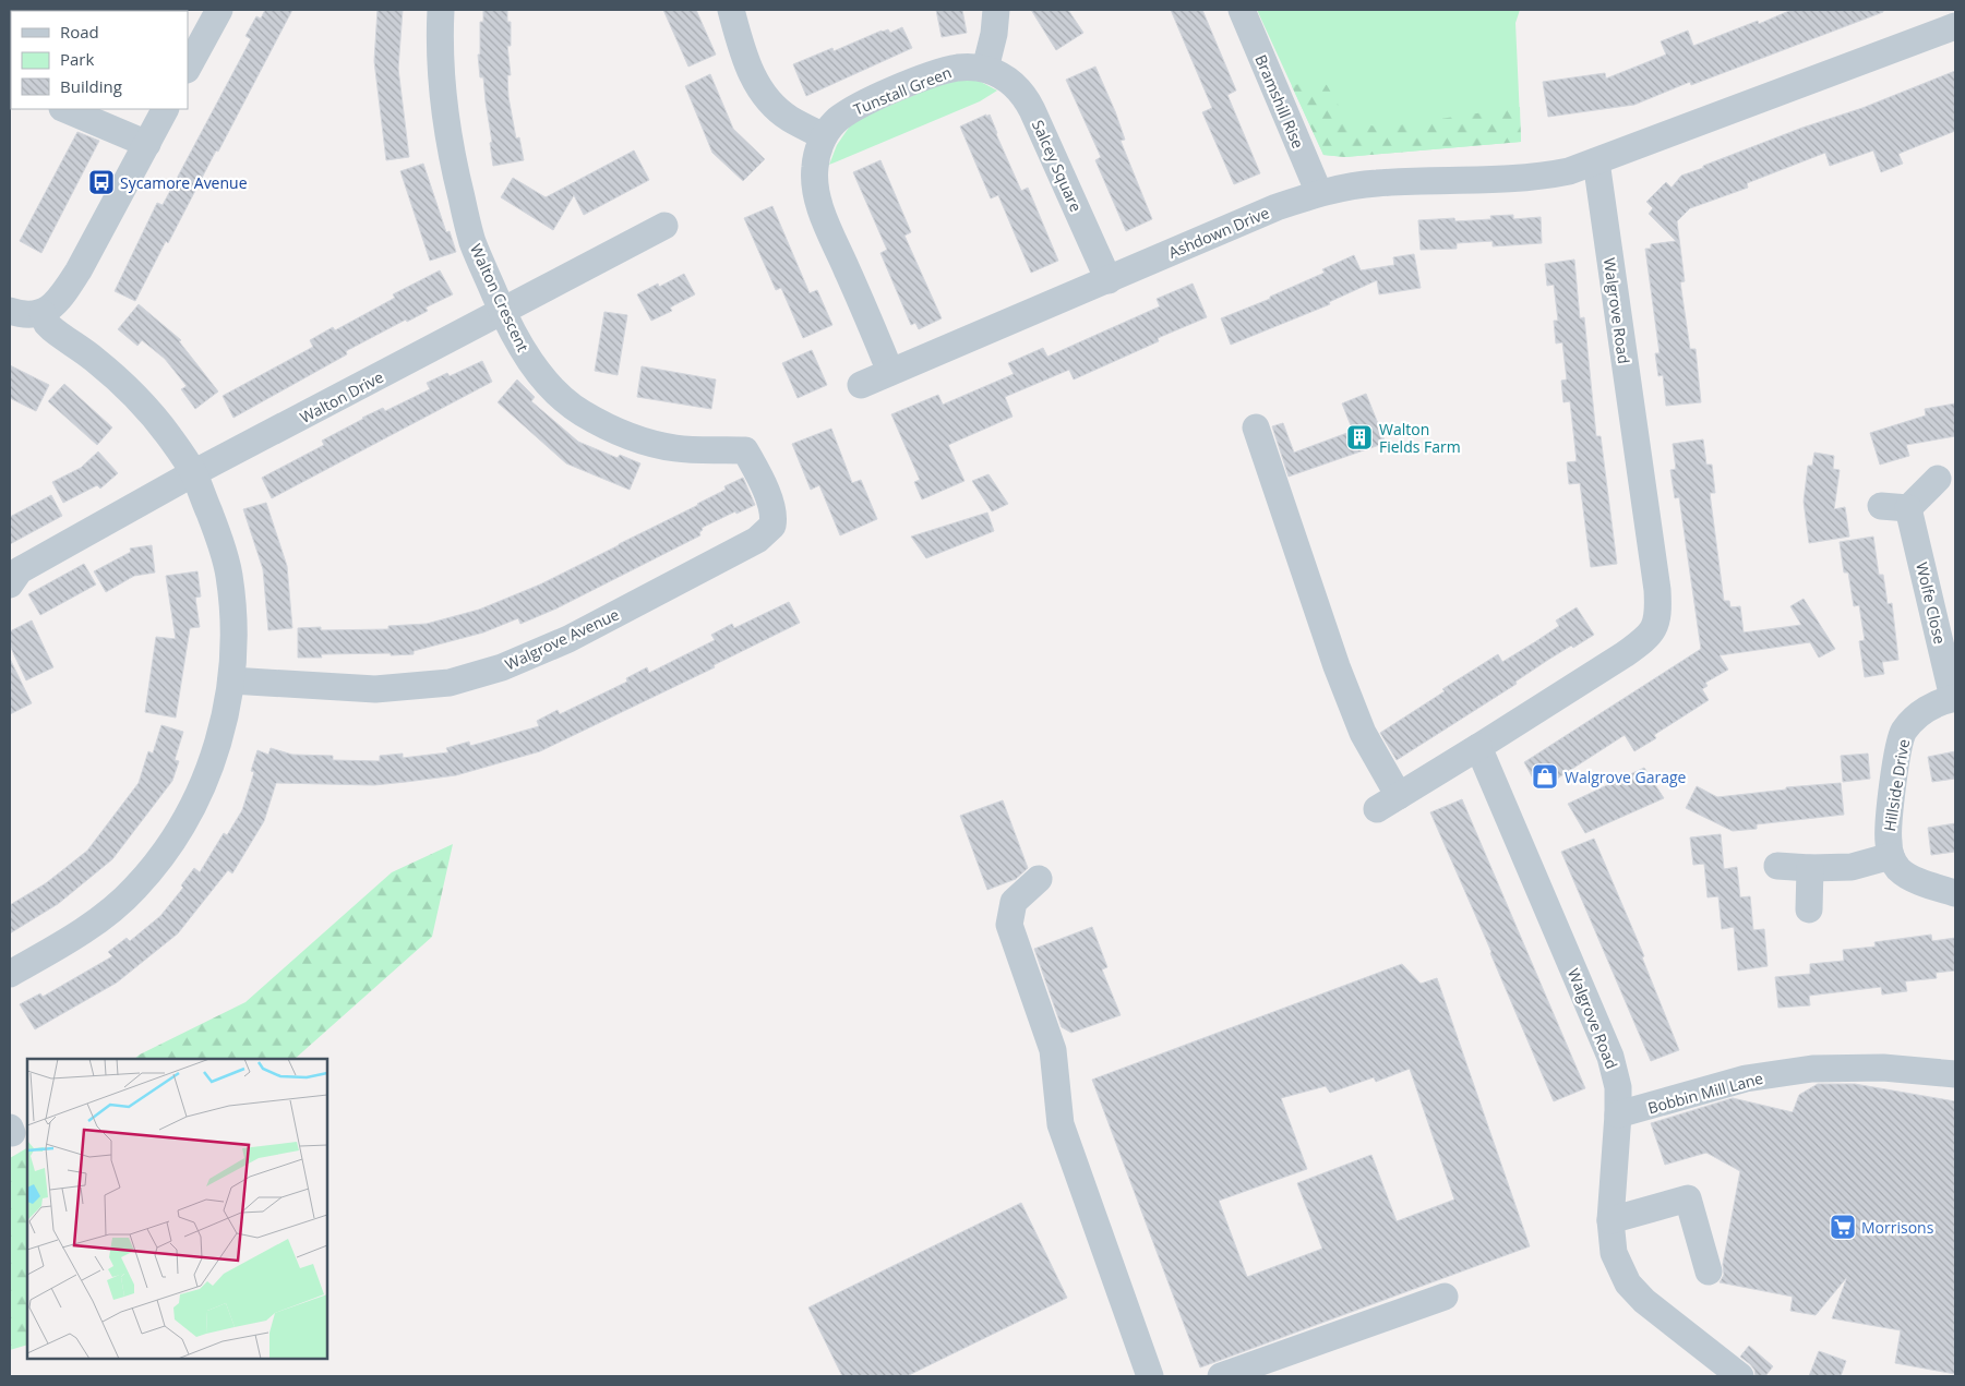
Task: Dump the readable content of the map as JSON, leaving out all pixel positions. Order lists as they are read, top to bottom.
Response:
{
  "streets": {
    "street": [
      "Tunstall Green",
      "Bramshill Rise",
      "Salcey Square",
      "Ashdown Drive",
      "Walton Crescent",
      "Walgrove Road",
      "Walton Drive",
      "Wolfe Close",
      "Walgrove Avenue",
      "Hillside Drive",
      "Bobbin Mill Lane"
    ]
  },
  "crossings": [
    ["Tunstall Green", "Salcey Square"],
    ["Tunstall Green", "Ashdown Drive"],
    ["Bramshill Rise", "Ashdown Drive"],
    ["Salcey Square", "Ashdown Drive"],
    ["Ashdown Drive", "Walgrove Road"],
    ["Walton Crescent", "Walton Drive"],
    ["Walton Crescent", "Walgrove Avenue"],
    ["Walgrove Road", "Bobbin Mill Lane"],
    ["Wolfe Close", "Hillside Drive"]
  ],
  "places": {
    "bus stop": ["Sycamore Avenue"],
    "building": ["Walton Fields Farm"],
    "shop": ["Walgrove Garage"],
    "supermarket": ["Morrisons"]
  },
  "legend": ["Road", "Park", "Building"]
}
